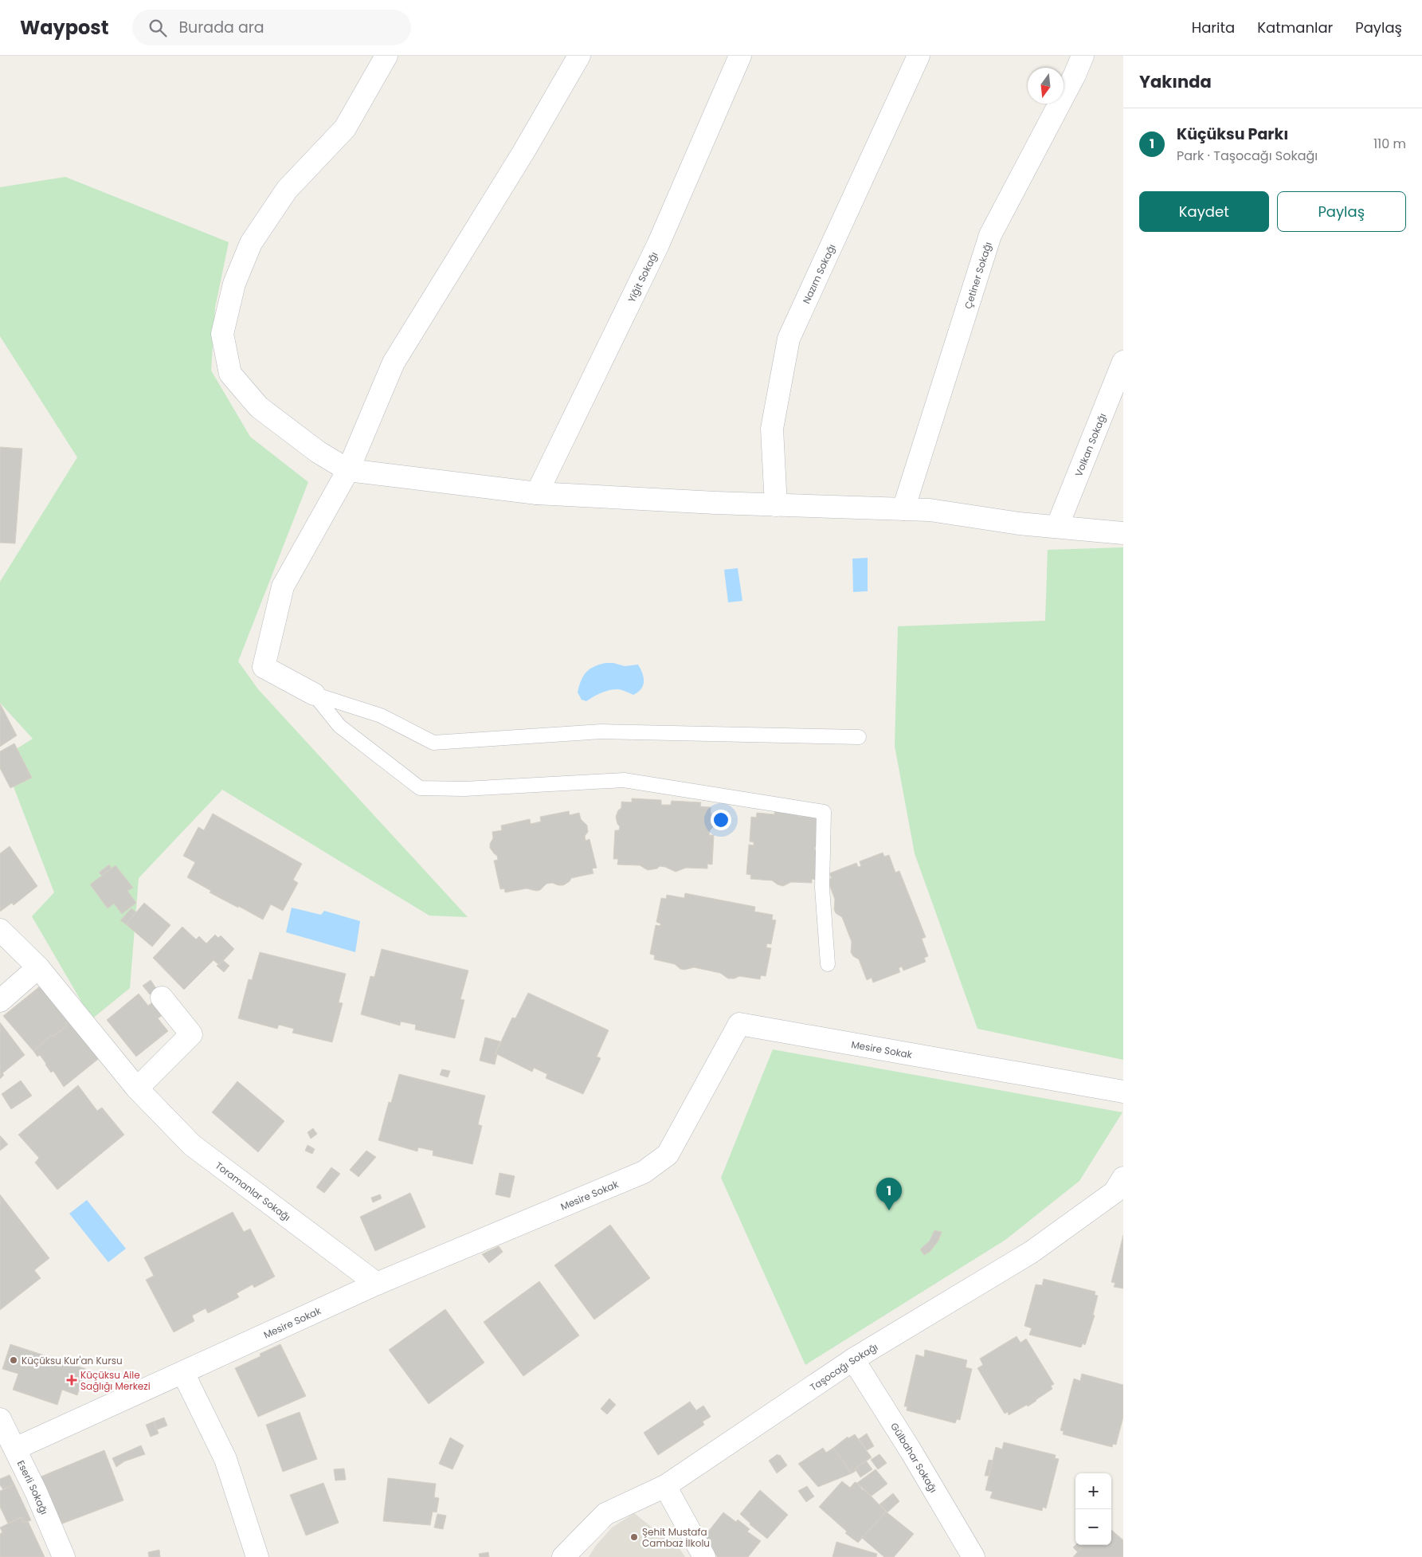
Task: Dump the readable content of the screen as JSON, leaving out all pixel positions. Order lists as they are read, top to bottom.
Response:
{
  "streets": {
    "street": [
      "Nazım Sokağı",
      "Çetiner Sokağı",
      "Yiğit Sokağı",
      "Volkan Sokağı",
      "Mesire Sokak",
      "Toramanlar Sokağı",
      "Taşocağı Sokağı",
      "Gülbahar Sokağı",
      "Eserli Sokağı"
    ]
  },
  "crossings": [
    ["Mesire Sokak", "Toramanlar Sokağı"],
    ["Mesire Sokak", "Eserli Sokağı"],
    ["Taşocağı Sokağı", "Gülbahar Sokağı"]
  ],
  "places": {
    "other": ["Küçüksu Kur'an Kursu", "Şehit Mustafa Cambaz İlkolu"],
    "health": ["Küçüksu Aile Sağlığı Merkezi"]
  },
  "north": "bottom",
  "page": {
    "header": "Waypost",
    "search": "Burada ara",
    "nav": ["Harita", "Katmanlar", "Paylaş"],
    "heading": "Yakında",
    "list": [
      {
        "mark": "1",
        "name": "Küçüksu Parkı",
        "note": "Park · Taşocağı Sokağı",
        "value": "110 m"
      }
    ],
    "buttons": ["Kaydet", "Paylaş"],
    "pins": "1",
    "map_buttons": ["+", "−"]
  }
}
